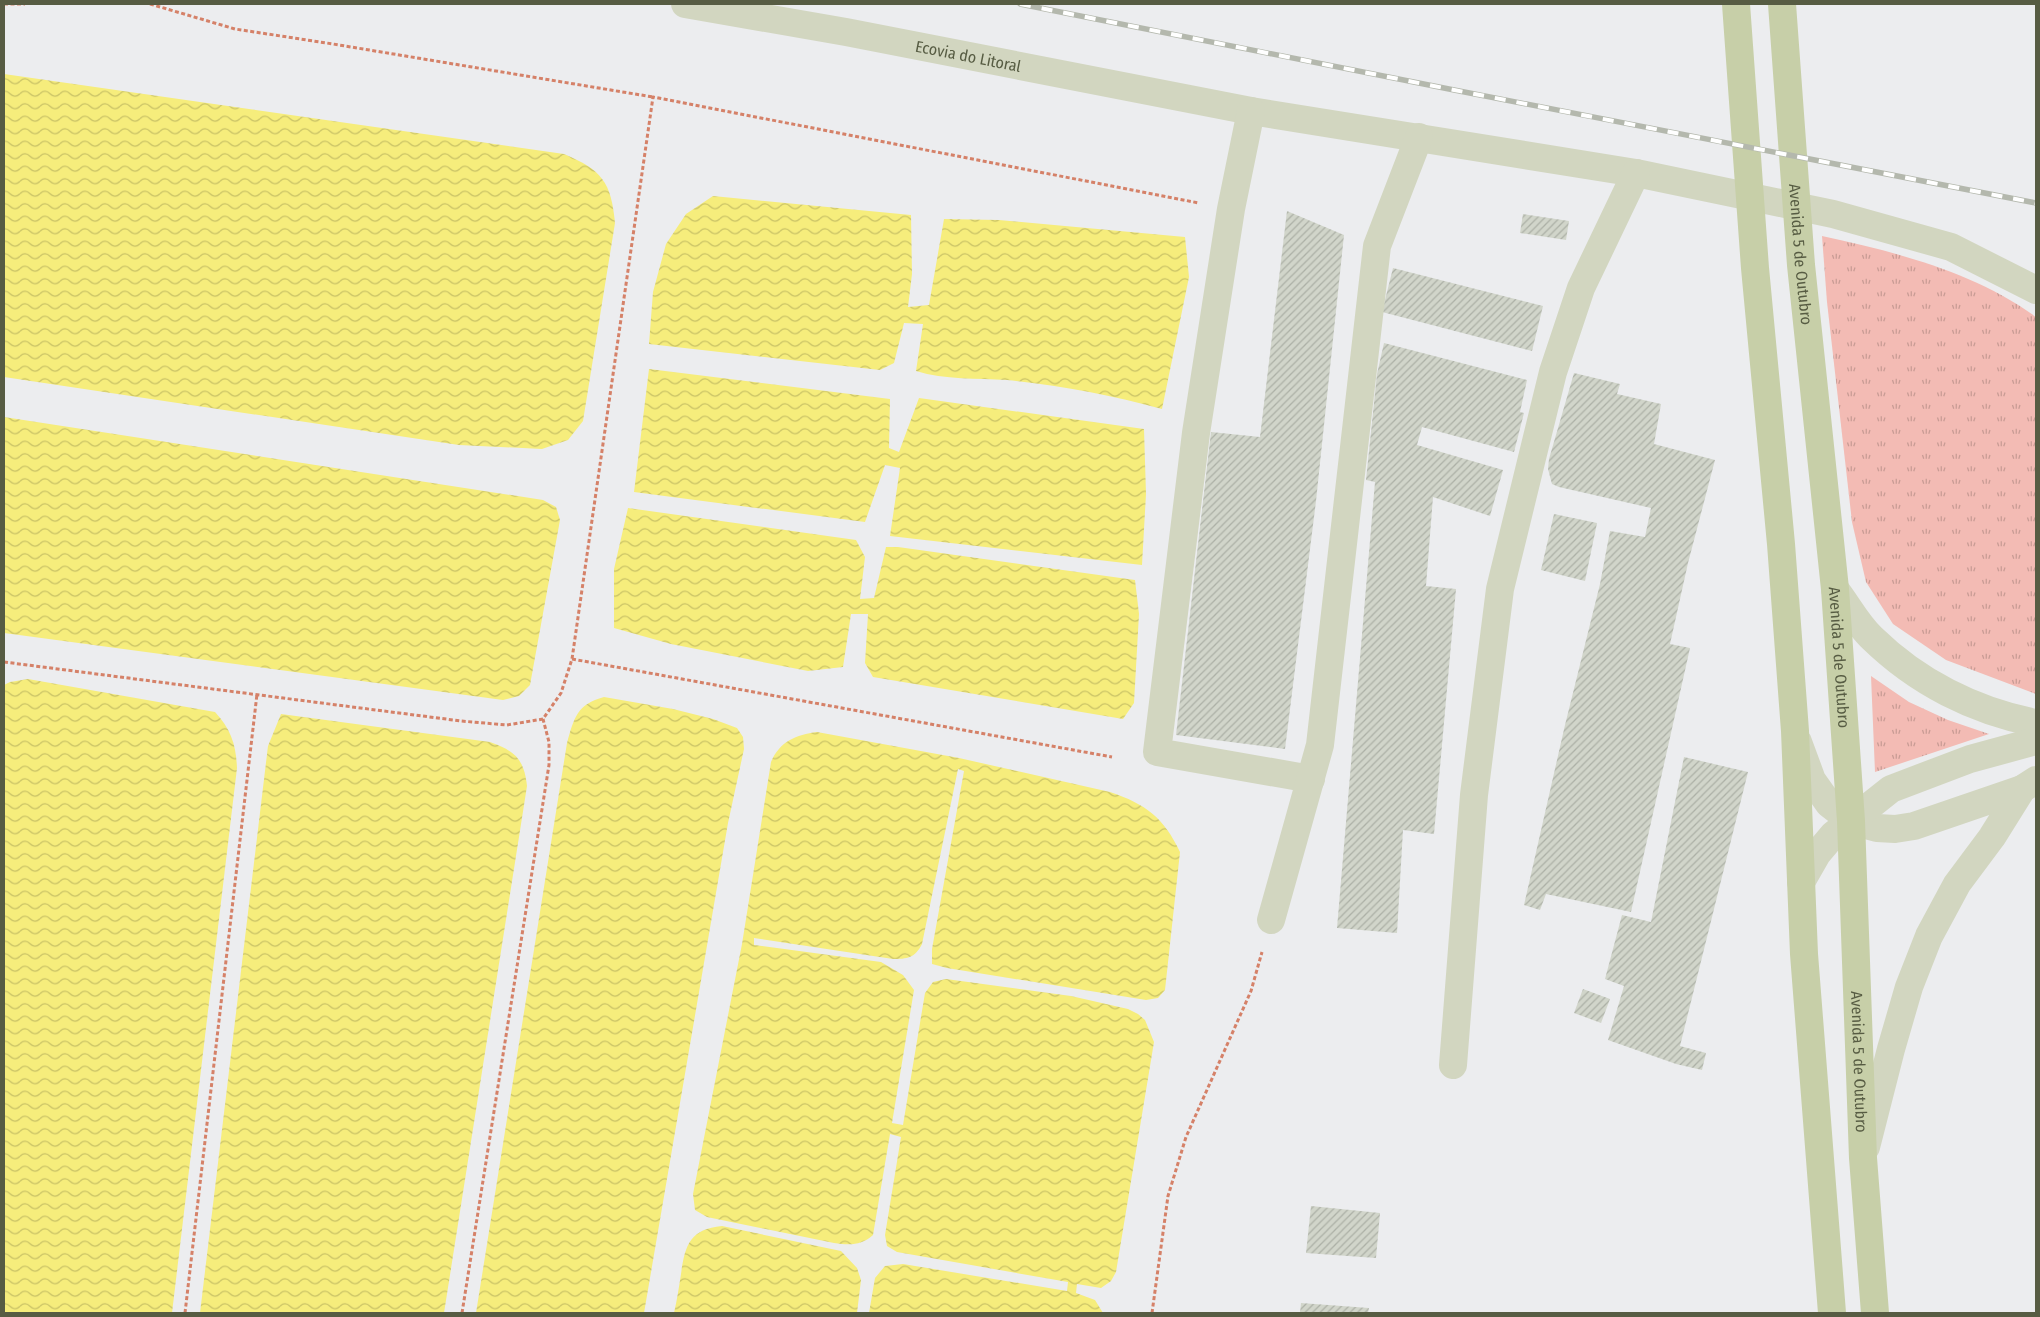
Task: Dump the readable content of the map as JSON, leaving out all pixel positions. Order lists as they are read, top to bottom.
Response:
{
  "streets": {
    "main road": ["Avenida 5 de Outubro"],
    "street": ["Ecovia do Litoral"]
  }
}
